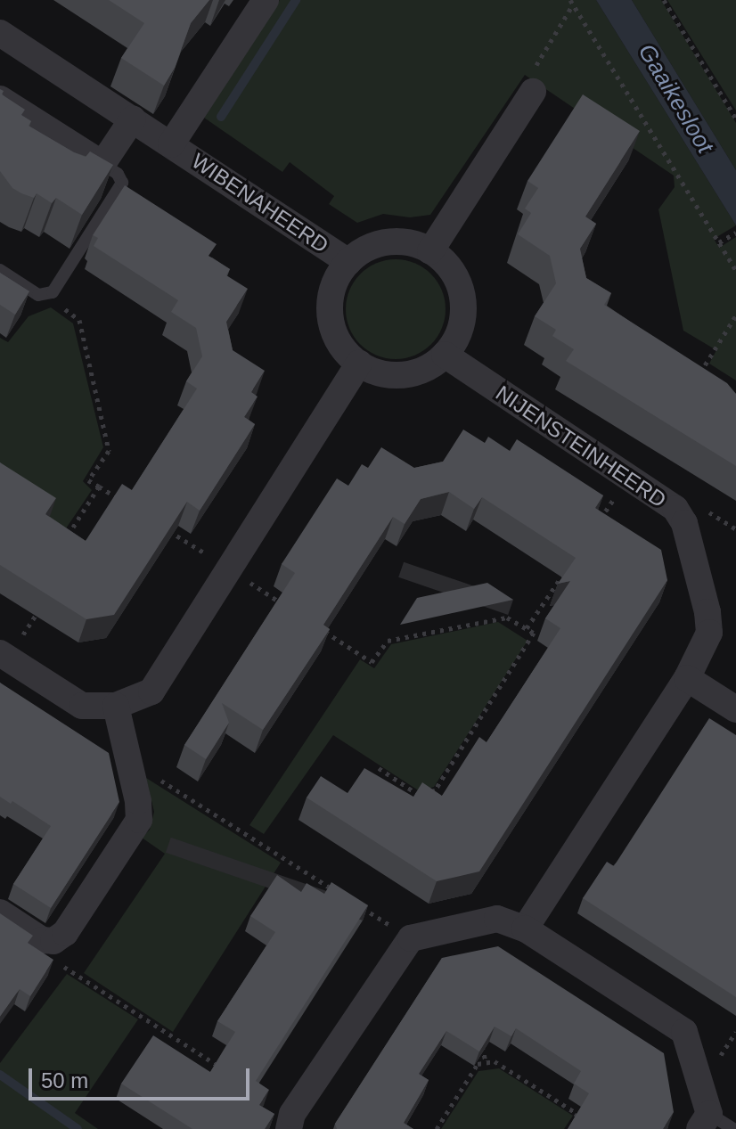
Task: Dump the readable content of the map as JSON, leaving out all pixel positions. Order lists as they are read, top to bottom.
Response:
{
  "streets": {
    "street": ["WIBENAHEERD", "NIJENSTEINHEERD"]
  },
  "crossings": [
    ["WIBENAHEERD", "NIJENSTEINHEERD"]
  ],
  "water": ["Gaaikesloot"],
  "scale_bar": "50 m"
}
